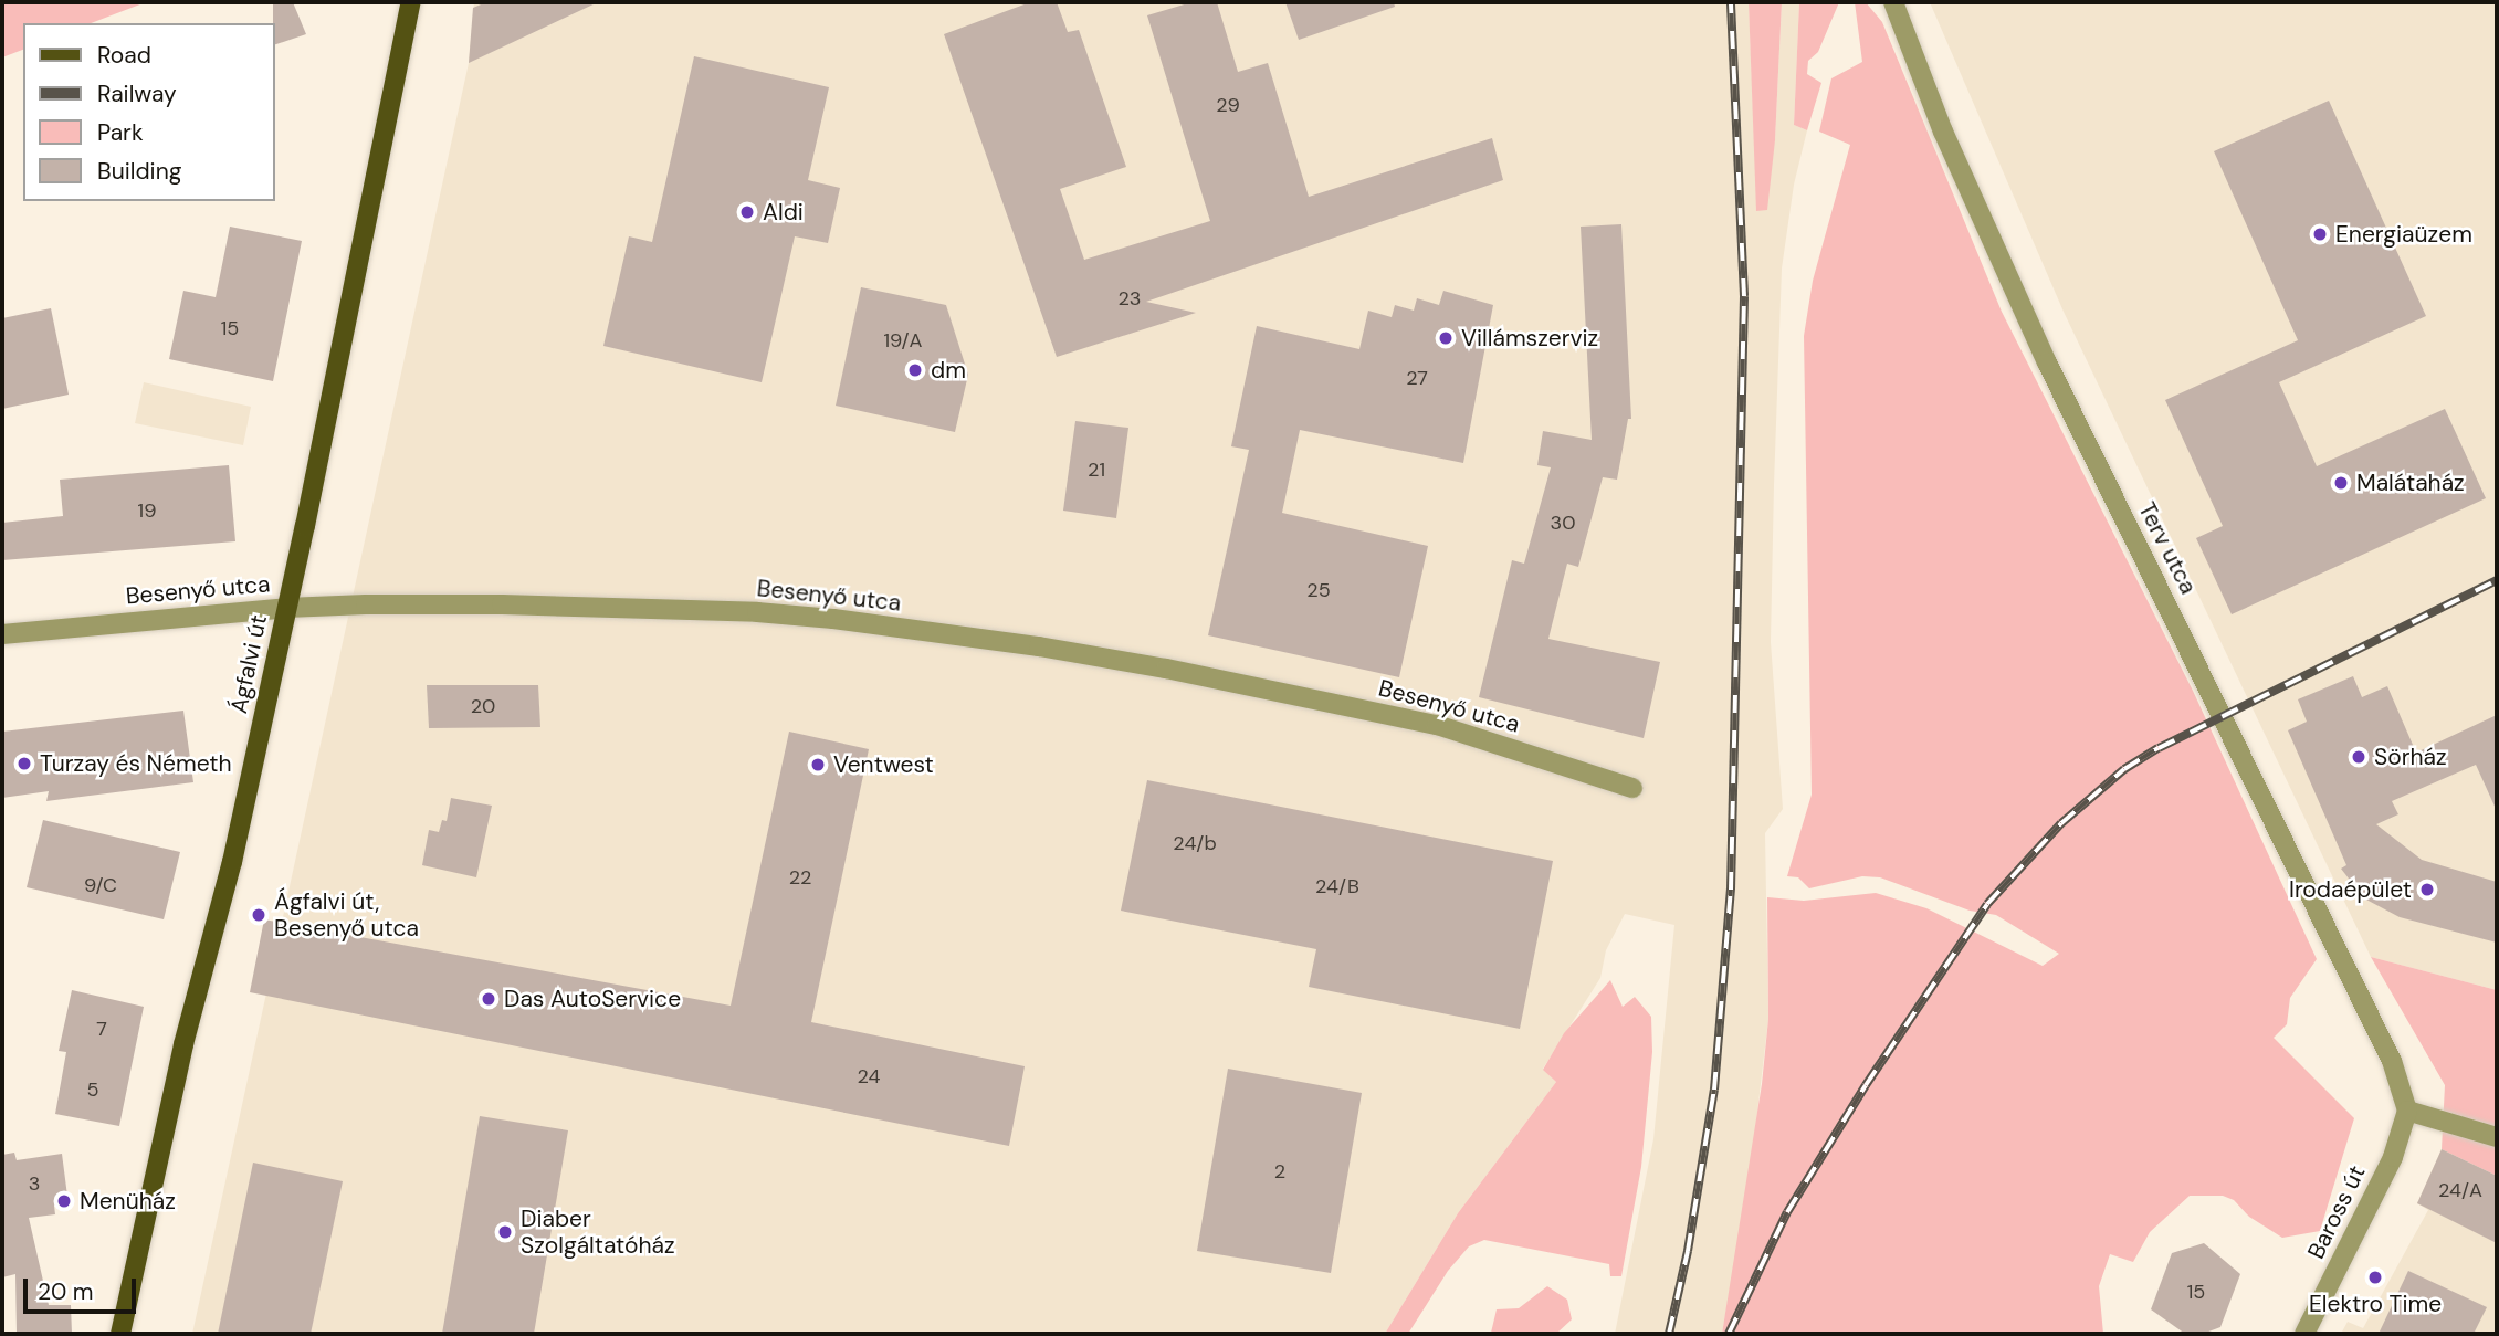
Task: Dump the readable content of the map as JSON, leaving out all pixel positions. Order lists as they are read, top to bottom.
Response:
{
  "streets": {
    "main road": ["Ágfalvi út"],
    "street": ["Terv utca", "Besenyő utca", "Baross út"]
  },
  "crossings": [
    ["Terv utca", "Baross út"],
    ["Besenyő utca", "Ágfalvi út"]
  ],
  "places": [
    "Aldi",
    "Energiaüzem",
    "Villámszerviz",
    "dm",
    "Malátaház",
    "Sörház",
    "Turzay és Németh",
    "Ventwest",
    "Irodaépület",
    "Ágfalvi út, Besenyő utca",
    "Das AutoService",
    "Menüház",
    "Diaber Szolgáltatóház",
    "Elektro Time"
  ],
  "house_numbers": [
    "29",
    "23",
    "15",
    "19/A",
    "27",
    "21",
    "19",
    "30",
    "25",
    "20",
    "24/b",
    "22",
    "9/C",
    "24/B",
    "7",
    "24",
    "5",
    "2",
    "3",
    "24/A",
    "15"
  ],
  "legend": [
    "Road",
    "Railway",
    "Park",
    "Building"
  ],
  "scale_bar": "20 m"
}
